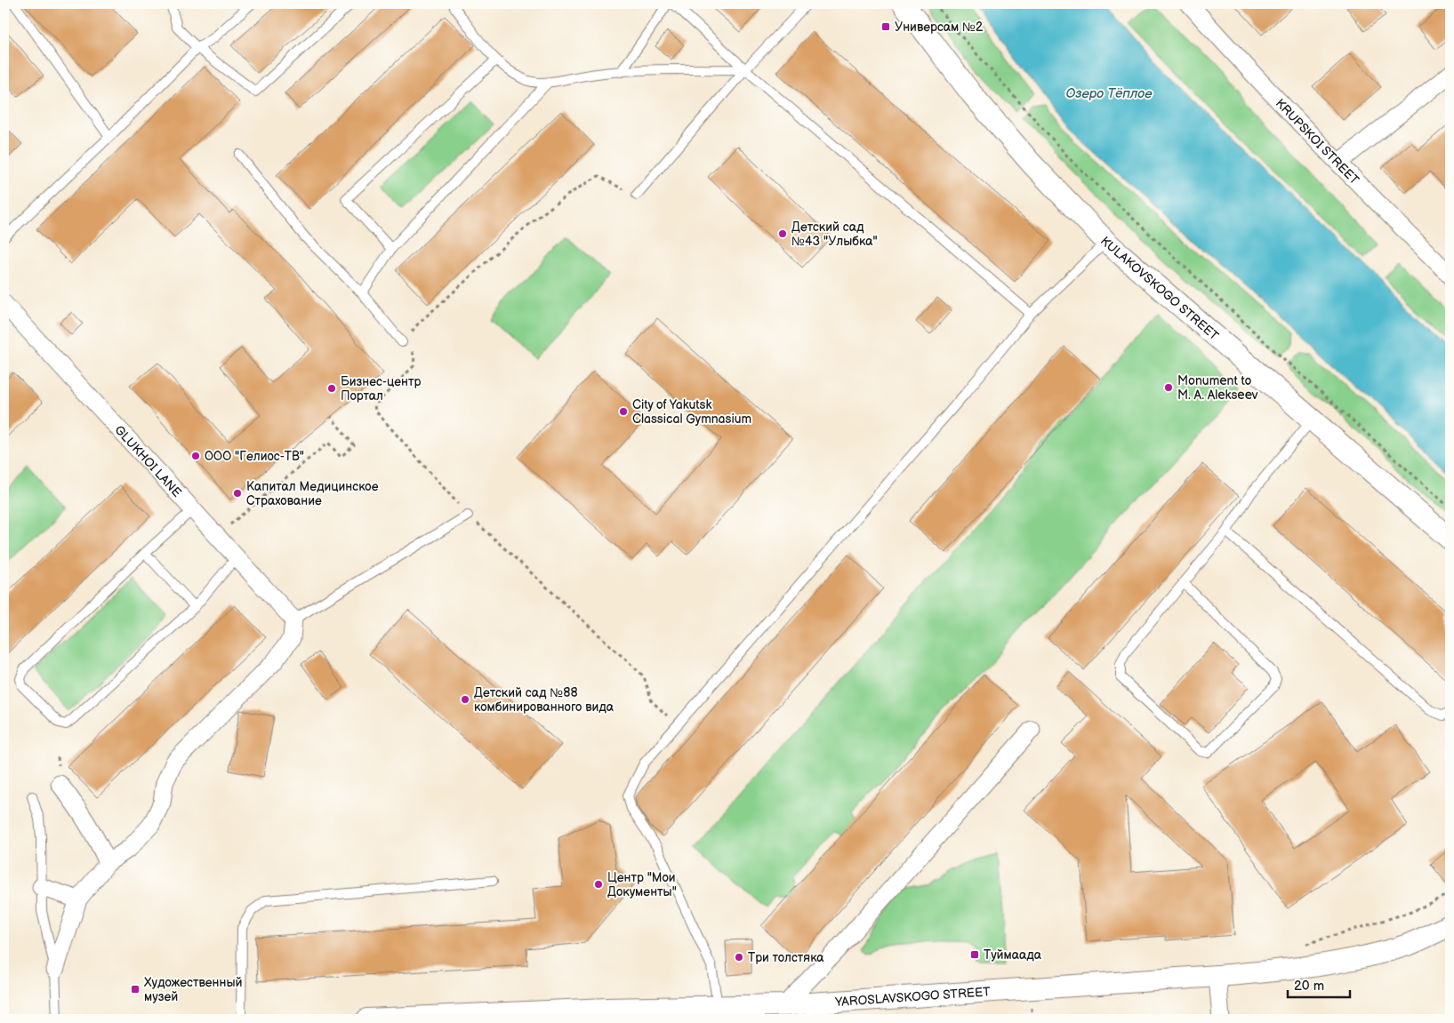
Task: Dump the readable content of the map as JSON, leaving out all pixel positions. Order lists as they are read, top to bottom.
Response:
{
  "streets": {
    "street": [
      "KRUPSKOI STREET",
      "KULAKOVSKOGO STREET",
      "GLUKHOI LANE",
      "YAROSLAVSKOGO STREET"
    ]
  },
  "water": ["Озеро Тёплое"],
  "places": {
    "transit": ["Универсам №2", "Туймаада", "Художественный музей"],
    "other": [
      "Детский сад №43 \"Улыбка\"",
      "Monument to M. A. Alekseev",
      "Бизнес-центр Портал",
      "City of Yakutsk Classical Gymnasium",
      "ООО \"Гелиос-ТВ\"",
      "Капитал Медицинское Страхование",
      "Детский сад №88 комбинированного вида",
      "Центр \"Мои Документы\"",
      "Три толстяка"
    ]
  },
  "scale_bar": "20 m"
}
